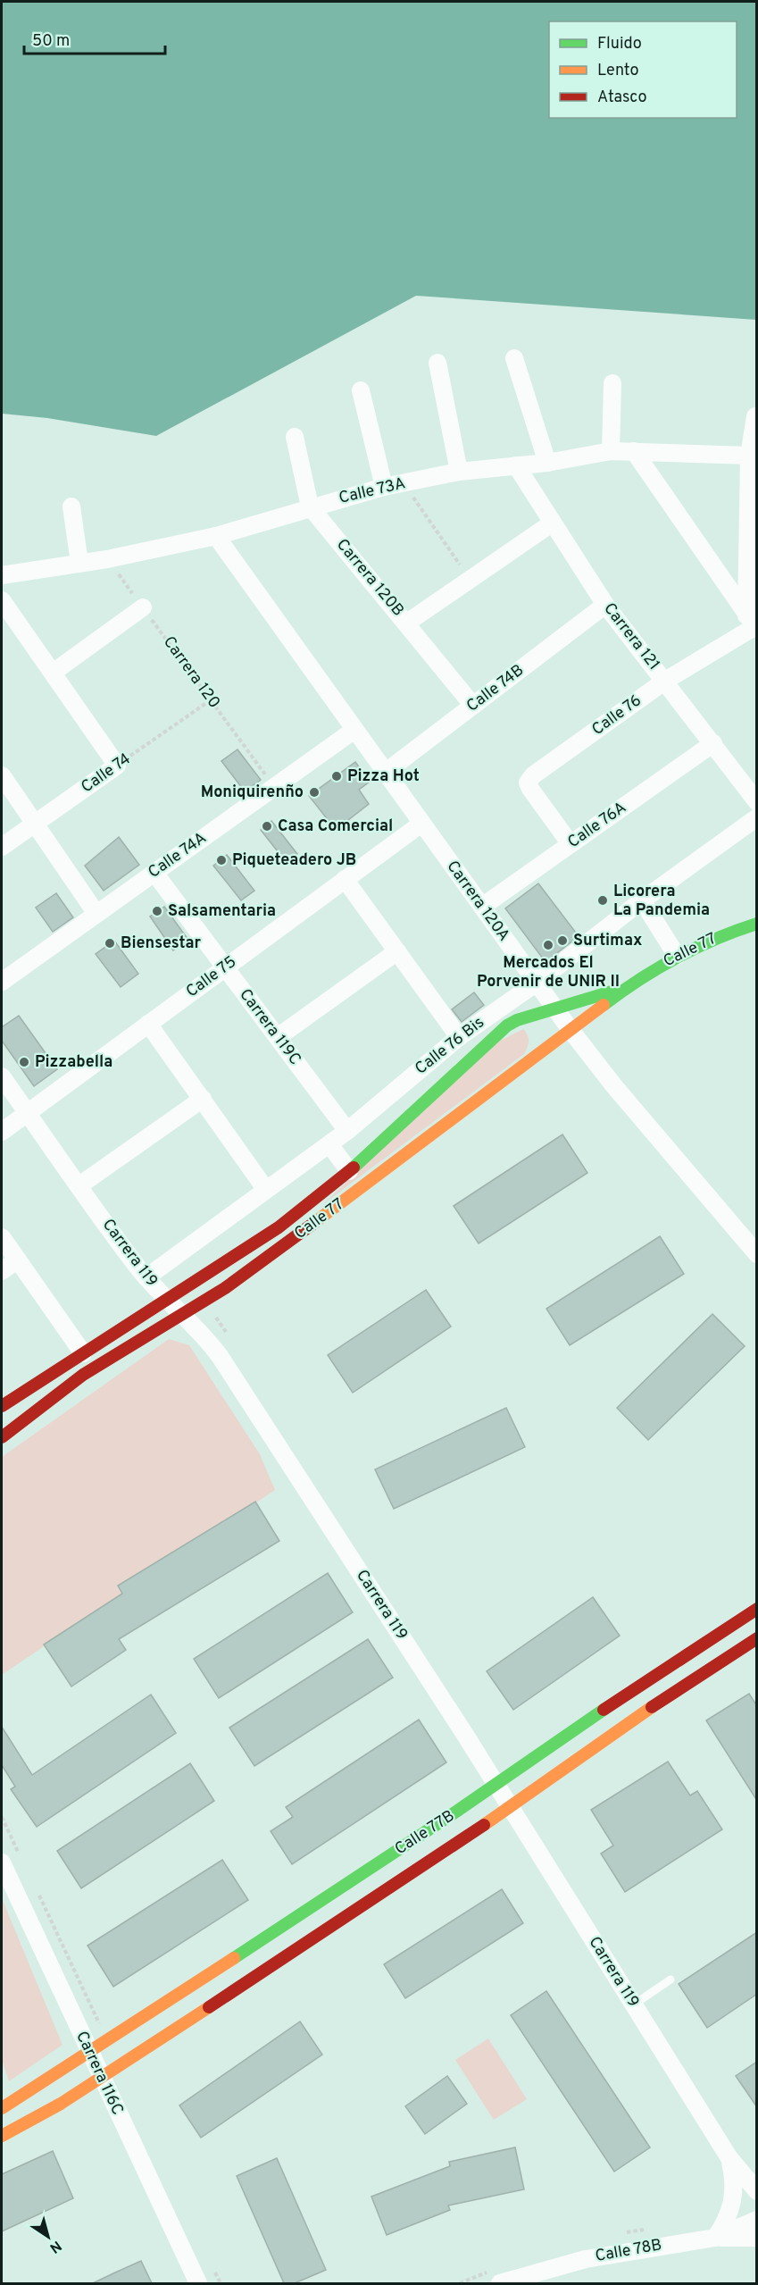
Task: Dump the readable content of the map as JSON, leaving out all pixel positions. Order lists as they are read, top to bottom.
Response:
{
  "streets": {
    "street": [
      "Calle 73A",
      "Carrera 120B",
      "Carrera 121",
      "Calle 74B",
      "Calle 76",
      "Calle 74",
      "Calle 76A",
      "Calle 74A",
      "Carrera 120A",
      "Calle 77",
      "Calle 75",
      "Carrera 119C",
      "Calle 76 Bis",
      "Carrera 119",
      "Calle 77B",
      "Carrera 116C",
      "Calle 78B"
    ],
    "path": ["Carrera 120"]
  },
  "crossings": [
    ["Calle 73A", "Carrera 120B"],
    ["Calle 73A", "Carrera 121"],
    ["Calle 73A", "Carrera 120"],
    ["Calle 73A", "Carrera 120A"],
    ["Carrera 120B", "Calle 74B"],
    ["Carrera 121", "Calle 74B"],
    ["Carrera 121", "Calle 76"],
    ["Carrera 121", "Calle 76A"],
    ["Carrera 120", "Calle 74"],
    ["Carrera 120", "Calle 74A"],
    ["Calle 74B", "Carrera 120A"],
    ["Calle 76", "Calle 76A"],
    ["Calle 76A", "Carrera 120A"],
    ["Calle 74A", "Carrera 120A"],
    ["Calle 74A", "Carrera 119C"],
    ["Carrera 120A", "Calle 77"],
    ["Carrera 120A", "Calle 75"],
    ["Carrera 120A", "Calle 76 Bis"],
    ["Calle 77", "Carrera 119"],
    ["Calle 75", "Carrera 119C"],
    ["Calle 75", "Carrera 119"],
    ["Carrera 119C", "Calle 76 Bis"],
    ["Calle 76 Bis", "Carrera 119"],
    ["Carrera 119", "Calle 77B"],
    ["Carrera 119", "Calle 78B"],
    ["Calle 77B", "Carrera 116C"]
  ],
  "places": [
    "Pizza Hot",
    "Moniquirenño",
    "Casa Comercial",
    "Piqueteadero JB",
    "Licorera La Pandemia",
    "Salsamentaria",
    "Surtimax",
    "Biensestar",
    "Mercados El Porvenir de UNIR II",
    "Pizzabella"
  ],
  "legend": ["Fluido", "Lento", "Atasco"],
  "scale_bar": "50 m",
  "north": "bottom right"
}
